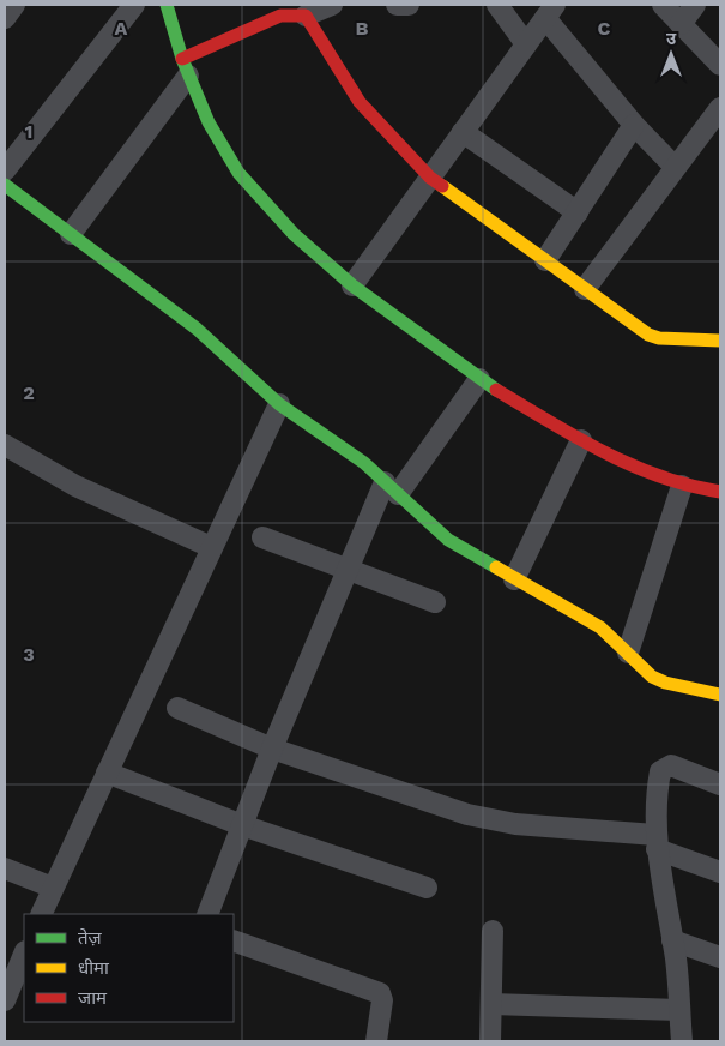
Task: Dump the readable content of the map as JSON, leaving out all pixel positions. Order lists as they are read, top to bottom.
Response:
{
  "legend": ["तेज़", "धीमा", "जाम"],
  "north": "top",
  "grid": {
    "columns": ["A", "B", "C"],
    "rows": ["1", "2", "3"]
  }
}
